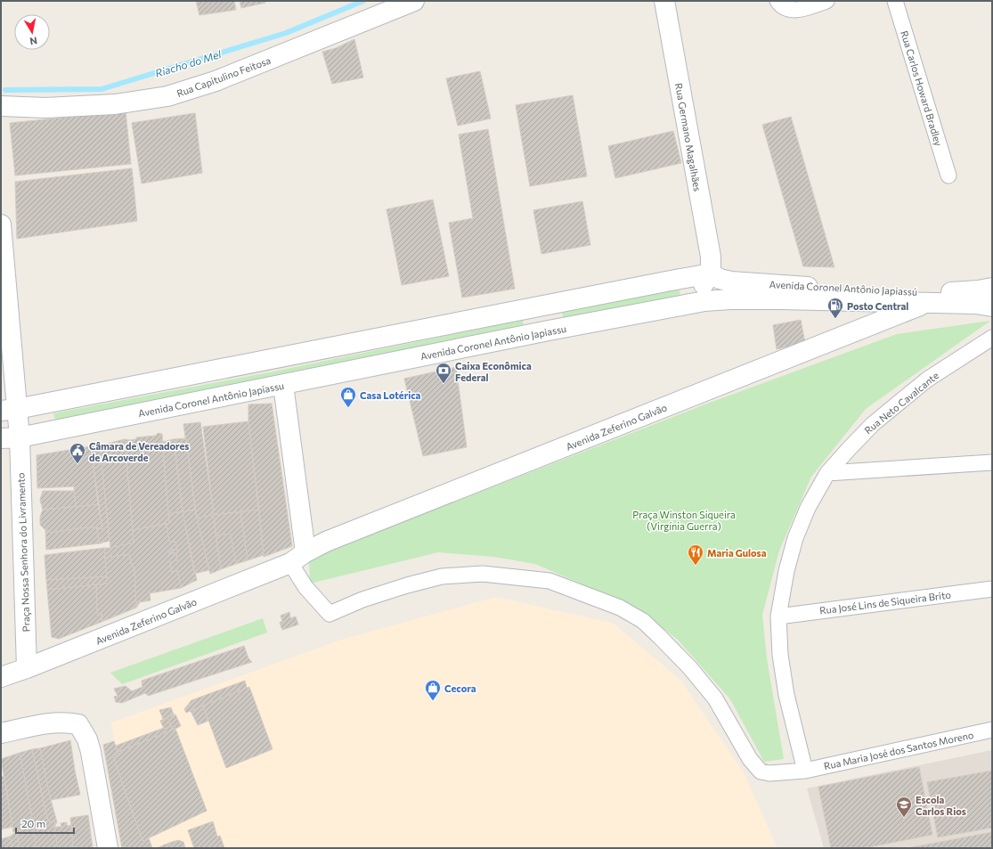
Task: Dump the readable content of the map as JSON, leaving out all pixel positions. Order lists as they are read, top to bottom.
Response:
{
  "streets": {
    "street": [
      "Rua Capitulino Feitosa",
      "Rua Carlos Howard Bradley",
      "Rua Germano Magalhães",
      "Avenida Coronel Antônio Japiassú",
      "Avenida Coronel Antônio Japiassu",
      "Rua Neto Cavalcante",
      "Avenida Zeferino Galvão",
      "Praça Nossa Senhora do Livramento",
      "Rua José Lins de Siqueira Brito",
      "Rua Maria José dos Santos Moreno"
    ]
  },
  "crossings": [
    ["Rua Germano Magalhães", "Avenida Coronel Antônio Japiassú"],
    ["Avenida Coronel Antônio Japiassu", "Avenida Zeferino Galvão"],
    ["Avenida Coronel Antônio Japiassu", "Praça Nossa Senhora do Livramento"],
    ["Rua Neto Cavalcante", "Rua José Lins de Siqueira Brito"],
    ["Rua Neto Cavalcante", "Rua Maria José dos Santos Moreno"],
    ["Avenida Zeferino Galvão", "Praça Nossa Senhora do Livramento"],
    ["Avenida Zeferino Galvão", "Rua Maria José dos Santos Moreno"]
  ],
  "water": ["Riacho do Mel"],
  "parks": ["Praça Winston Siqueira (Virgínia Guerra)"],
  "places": {
    "fuel station": ["Posto Central"],
    "bank": ["Caixa Econômica Federal"],
    "shop": ["Casa Lotérica", "Cecora"],
    "public building": ["Câmara de Vereadores de Arcoverde"],
    "restaurant": ["Maria Gulosa"],
    "school or university": ["Escola Carlos Rios"]
  },
  "scale_bar": "20 m",
  "north": "bottom"
}
